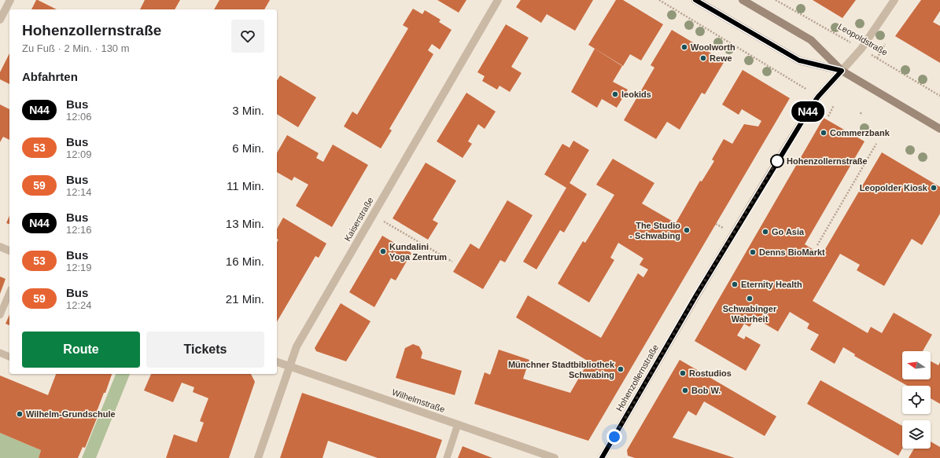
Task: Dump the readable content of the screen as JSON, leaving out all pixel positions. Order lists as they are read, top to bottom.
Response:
{
  "streets": {
    "street": ["Kaiserstraße", "Hohenzollernstraße", "Wilhelmstraße"],
    "path": ["Leopoldstraße"]
  },
  "crossings": [
    ["Leopoldstraße", "Hohenzollernstraße"],
    ["Kaiserstraße", "Wilhelmstraße"]
  ],
  "places": [
    "Woolworth",
    "Rewe",
    "leokids",
    "Commerzbank",
    "Hohenzollernstraße",
    "Leopolder Kiosk",
    "The Studio - Schwabing",
    "Go Asia",
    "Kundalini Yoga Zentrum",
    "Denns BioMarkt",
    "Eternity Health",
    "Schwabinger Wahrheit",
    "Münchner Stadtbibliothek Schwabing",
    "Rostudios",
    "Bob W.",
    "Wilhelm-Grundschule"
  ],
  "lines": ["bus line N44"],
  "north": "left",
  "page": {
    "on_map": "N44",
    "heading": [
      ["Hohenzollernstraße", "Zu Fuß · 2 Min. · 130 m"],
      "Abfahrten"
    ],
    "list": [
      {
        "mark": "N44",
        "name": "Bus",
        "note": "12:06",
        "value": "3 Min."
      },
      {
        "mark": "53",
        "name": "Bus",
        "note": "12:09",
        "value": "6 Min."
      },
      {
        "mark": "59",
        "name": "Bus",
        "note": "12:14",
        "value": "11 Min."
      },
      {
        "mark": "N44",
        "name": "Bus",
        "note": "12:16",
        "value": "13 Min."
      },
      {
        "mark": "53",
        "name": "Bus",
        "note": "12:19",
        "value": "16 Min."
      },
      {
        "mark": "59",
        "name": "Bus",
        "note": "12:24",
        "value": "21 Min."
      }
    ],
    "buttons": ["Route", "Tickets"]
  }
}
